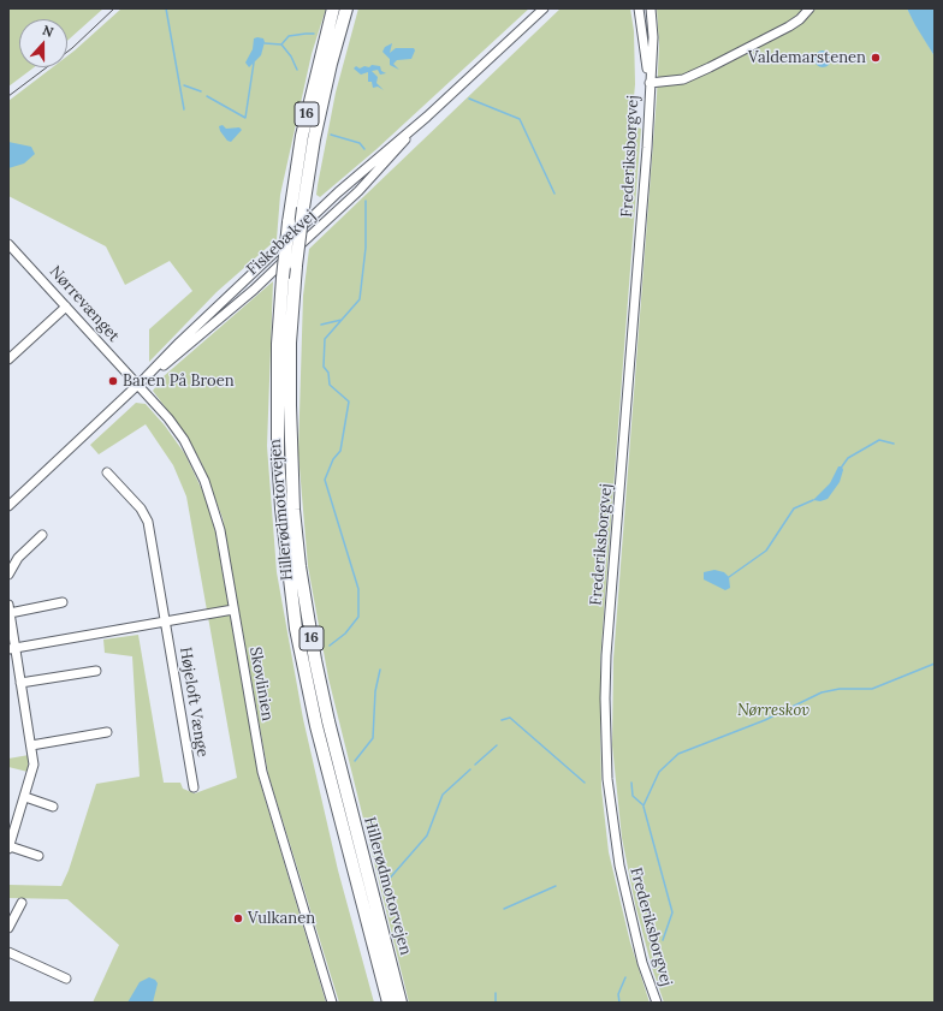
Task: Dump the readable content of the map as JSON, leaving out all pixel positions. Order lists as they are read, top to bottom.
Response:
{
  "streets": {
    "highway": ["16", "Hillerødmotorvejen"],
    "street": [
      "Frederiksborgvej",
      "Fiskebækvej",
      "Nørrevænget",
      "Skovlinien",
      "Højeloft Vænge"
    ]
  },
  "crossings": [
    ["Fiskebækvej", "Nørrevænget"],
    ["Fiskebækvej", "Skovlinien"],
    ["Nørrevænget", "Skovlinien"]
  ],
  "parks": ["Nørreskov"],
  "places": ["Valdemarstenen", "Baren På Broen", "Vulkanen"],
  "north": "top"
}
